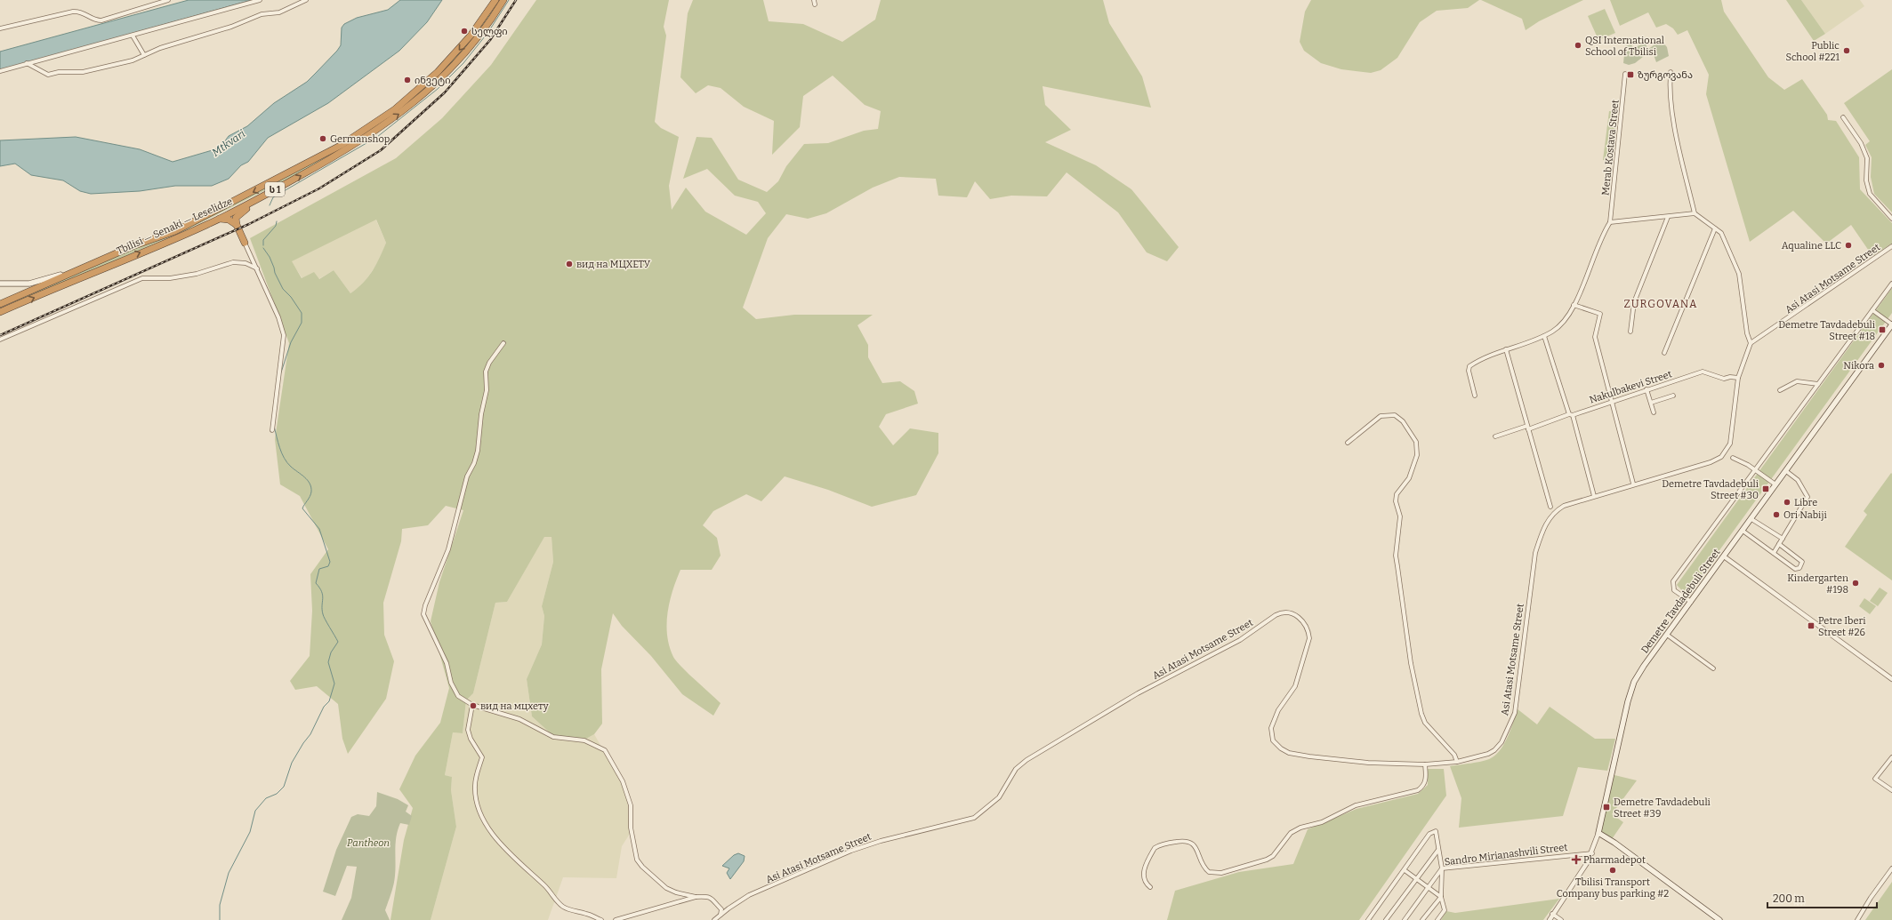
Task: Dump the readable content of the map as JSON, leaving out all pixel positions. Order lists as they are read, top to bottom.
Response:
{
  "streets": {
    "highway": ["ს 1", "Tbilisi — Senaki — Leselidze"],
    "main road": ["Demetre Tavdadebuli Street"],
    "street": [
      "Merab Kostava Street",
      "Asi Atasi Motsame Street",
      "Nakulbakevi Street",
      "Sandro Mirianashvili Street"
    ]
  },
  "crossings": [
    ["ს 1", "Tbilisi — Senaki — Leselidze"],
    ["Asi Atasi Motsame Street", "Nakulbakevi Street"],
    ["Demetre Tavdadebuli Street", "Sandro Mirianashvili Street"]
  ],
  "districts": ["ZURGOVANA"],
  "water": ["Mtkvari"],
  "parks": ["Pantheon"],
  "places": {
    "other": [
      "სელფი",
      "QSI International School of Tbilisi",
      "Public School #221",
      "ინვეტი",
      "Germanshop",
      "Aqualine LLC",
      "вид на МЦХЕТУ",
      "Nikora",
      "Libre",
      "Ori Nabiji",
      "Kindergarten #198",
      "вид на мцхету",
      "Tbilisi Transport Company bus parking #2"
    ],
    "transit": [
      "ზურგოვანა",
      "Demetre Tavdadebuli Street #18",
      "Demetre Tavdadebuli Street #30",
      "Petre Iberi Street #26",
      "Demetre Tavdadebuli Street #39"
    ],
    "health": ["Pharmadepot"]
  },
  "scale_bar": "200 m"
}
